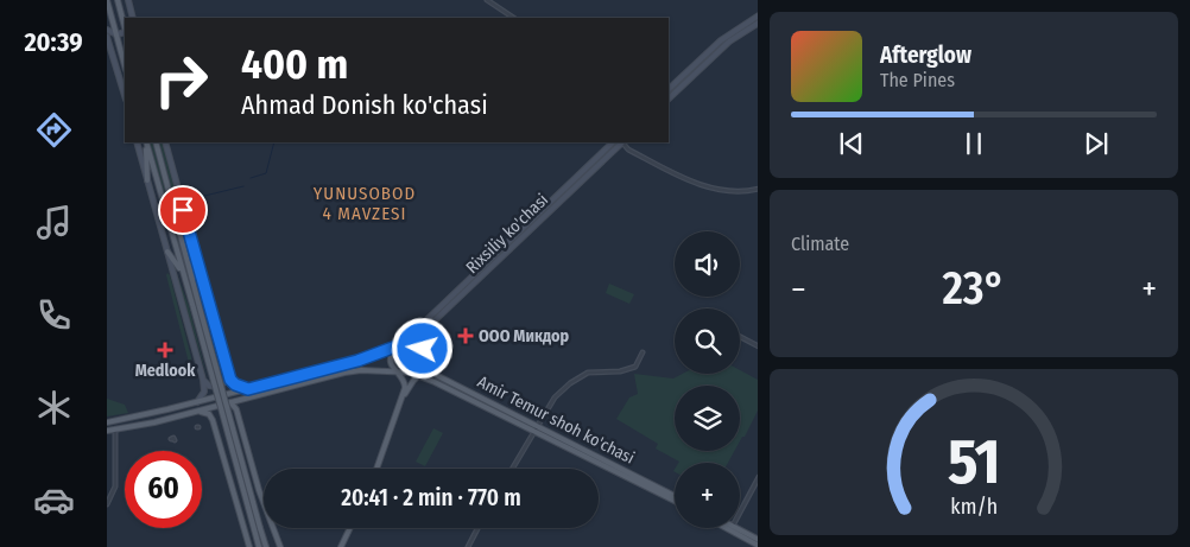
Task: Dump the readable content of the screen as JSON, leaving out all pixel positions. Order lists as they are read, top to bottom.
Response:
{
  "streets": {
    "main road": ["Rixsiliy ko'chasi", "Amir Temur shoh ko'chasi"]
  },
  "crossings": [
    ["Rixsiliy ko'chasi", "Amir Temur shoh ko'chasi"]
  ],
  "districts": ["YUNUSOBOD 4 MAVZESI"],
  "places": {
    "health": ["ООО Микдор", "Medlook"]
  },
  "page": {
    "tabs": "20:39",
    "turn": ["400 m", "Ahmad Donish ko'chasi"],
    "song": ["Afterglow", "The Pines"],
    "tile": "Climate",
    "map_buttons": "+",
    "heat": ["−", "23°", "+"],
    "limit": "60",
    "trip": "20:41 · 2 min · 770 m",
    "gauge": ["51", "km/h"]
  }
}
